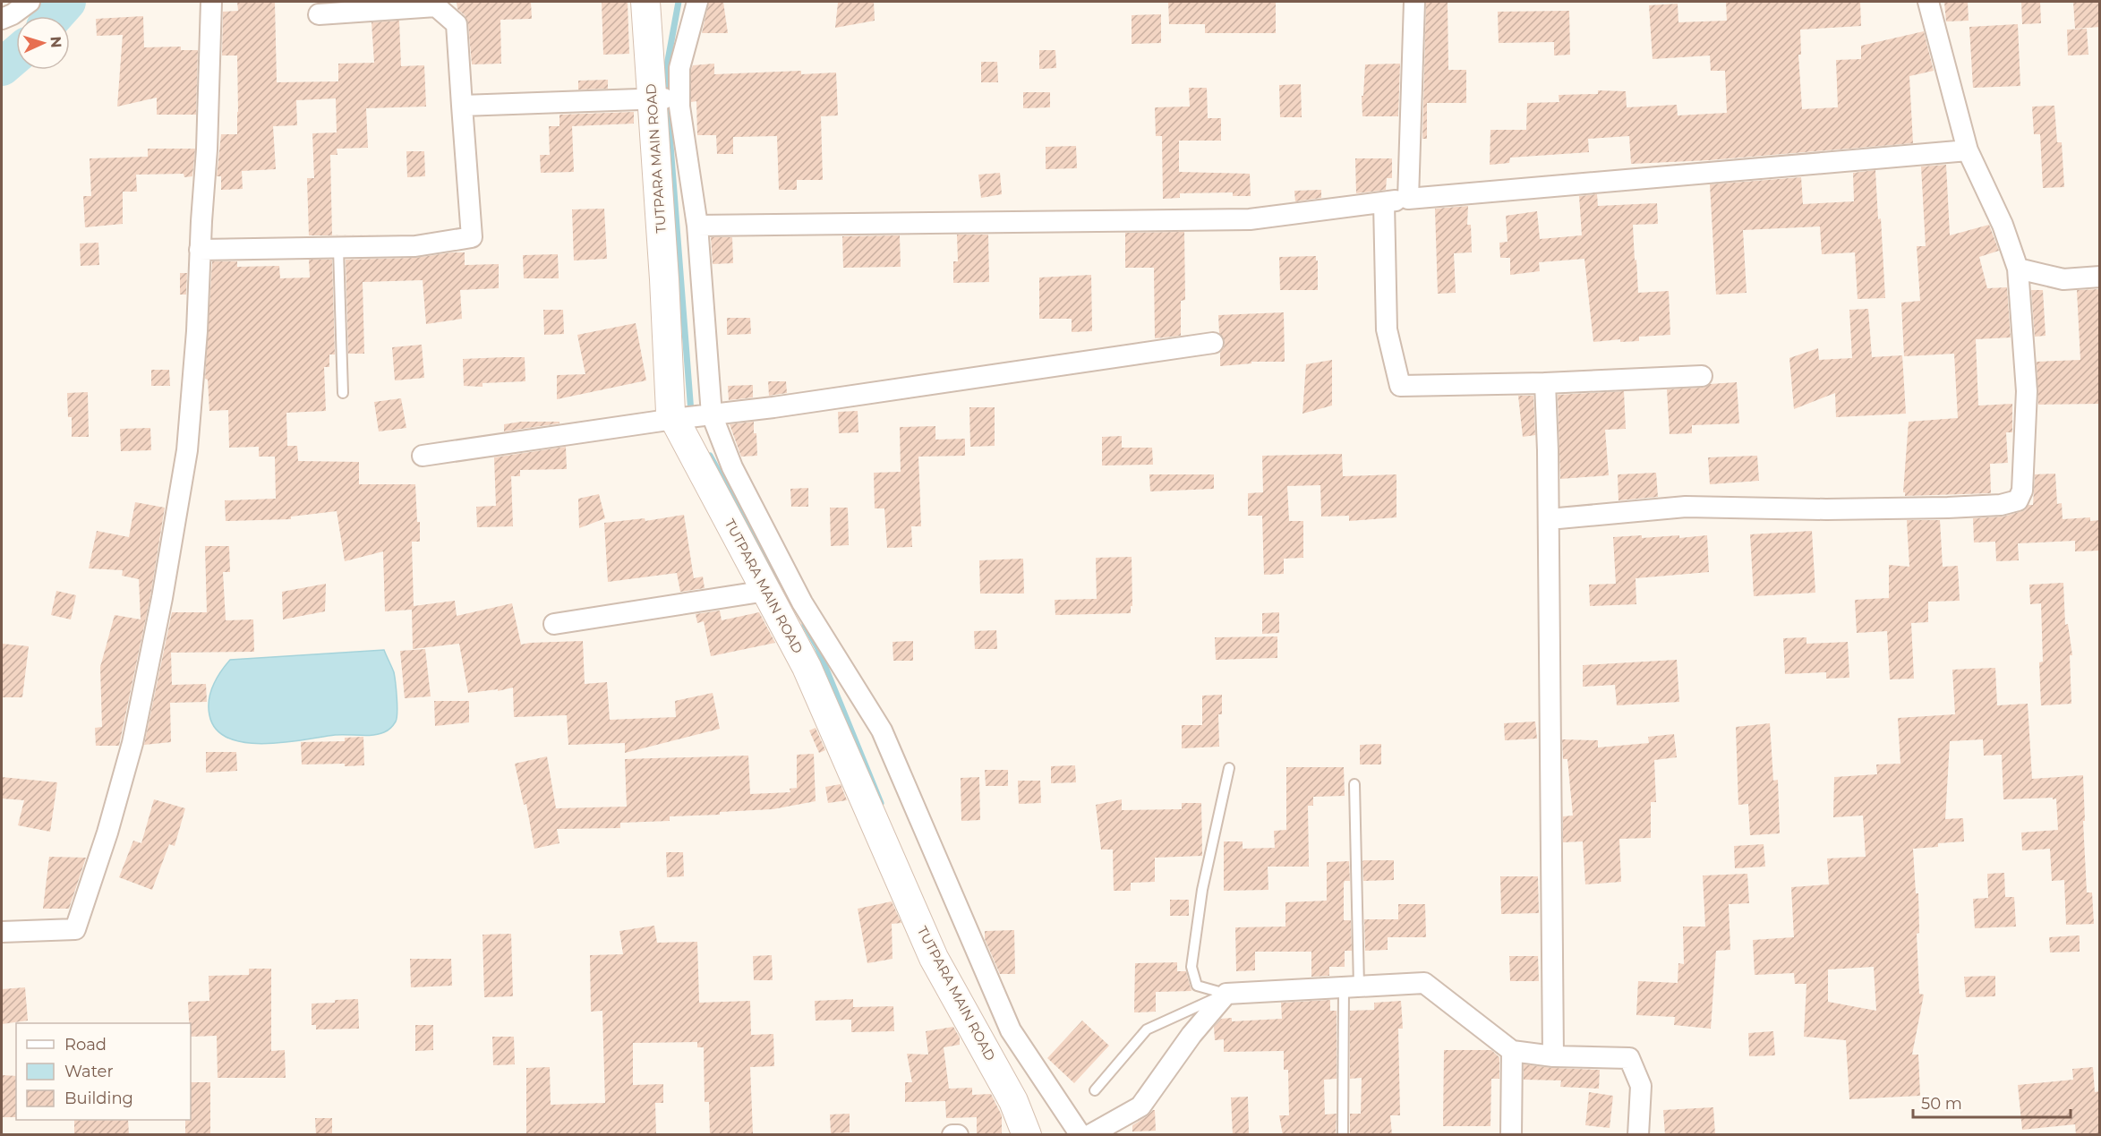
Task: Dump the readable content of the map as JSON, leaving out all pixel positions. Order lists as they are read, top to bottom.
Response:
{
  "streets": {
    "street": ["TUTPARA MAIN ROAD"]
  },
  "legend": ["Road", "Water", "Building"],
  "scale_bar": "50 m",
  "north": "right"
}
